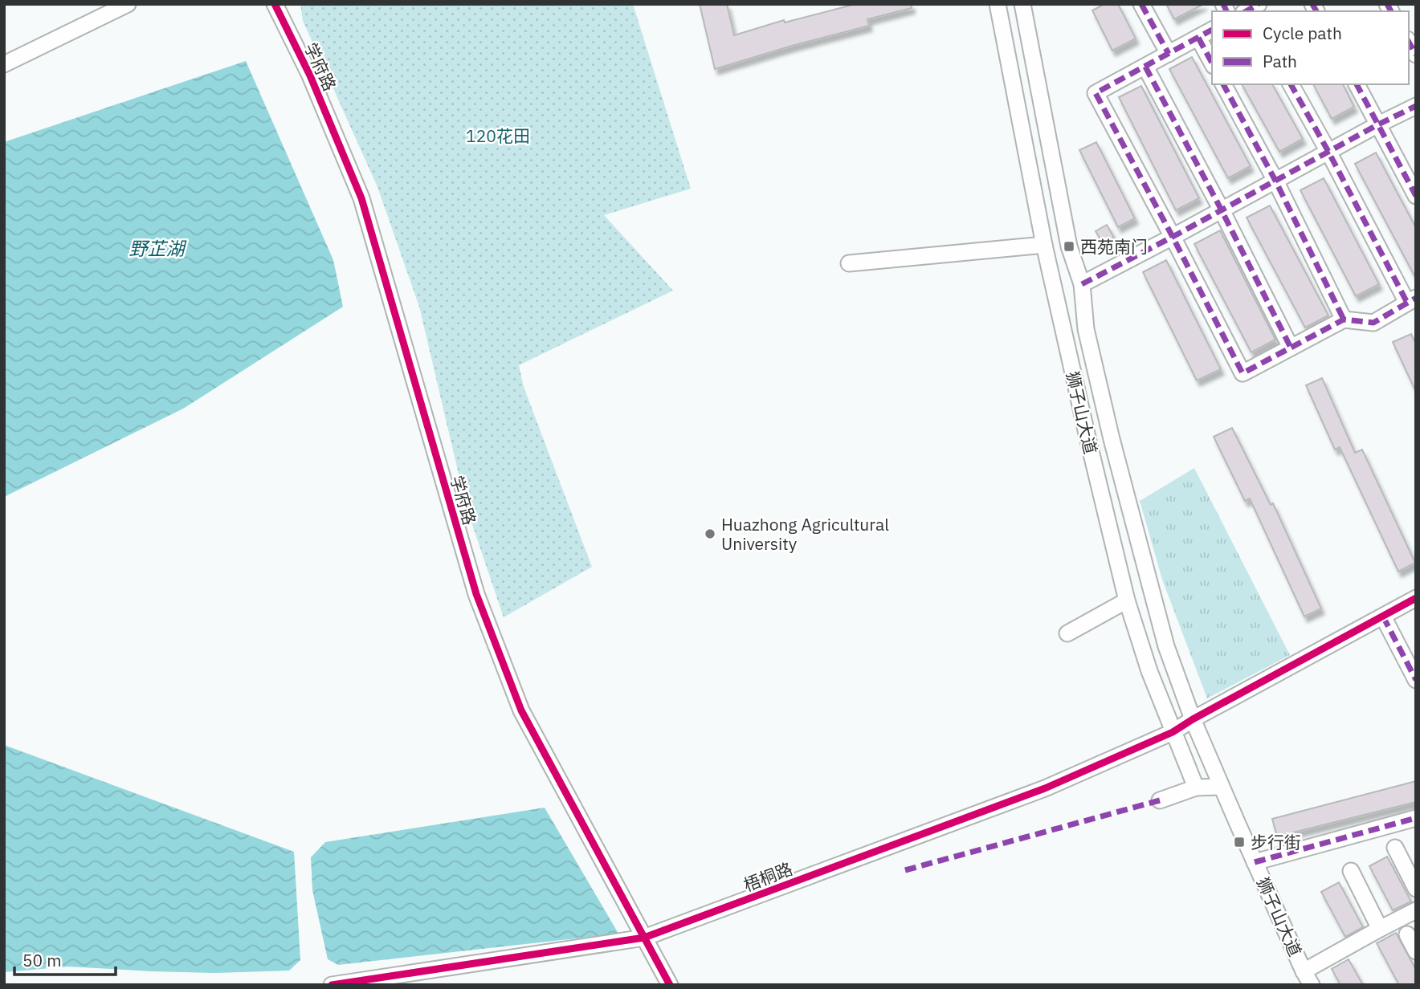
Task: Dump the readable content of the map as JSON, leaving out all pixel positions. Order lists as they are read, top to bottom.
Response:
{
  "streets": {
    "street": ["学府路", "狮子山大道", "梧桐路"]
  },
  "crossings": [
    ["学府路", "梧桐路"],
    ["狮子山大道", "梧桐路"]
  ],
  "water": ["野芷湖"],
  "parks": ["120花田"],
  "places": {
    "transit": ["西苑南门", "步行街"],
    "other": ["Huazhong Agricultural University"]
  },
  "legend": ["Cycle path", "Path"],
  "scale_bar": "50 m"
}
